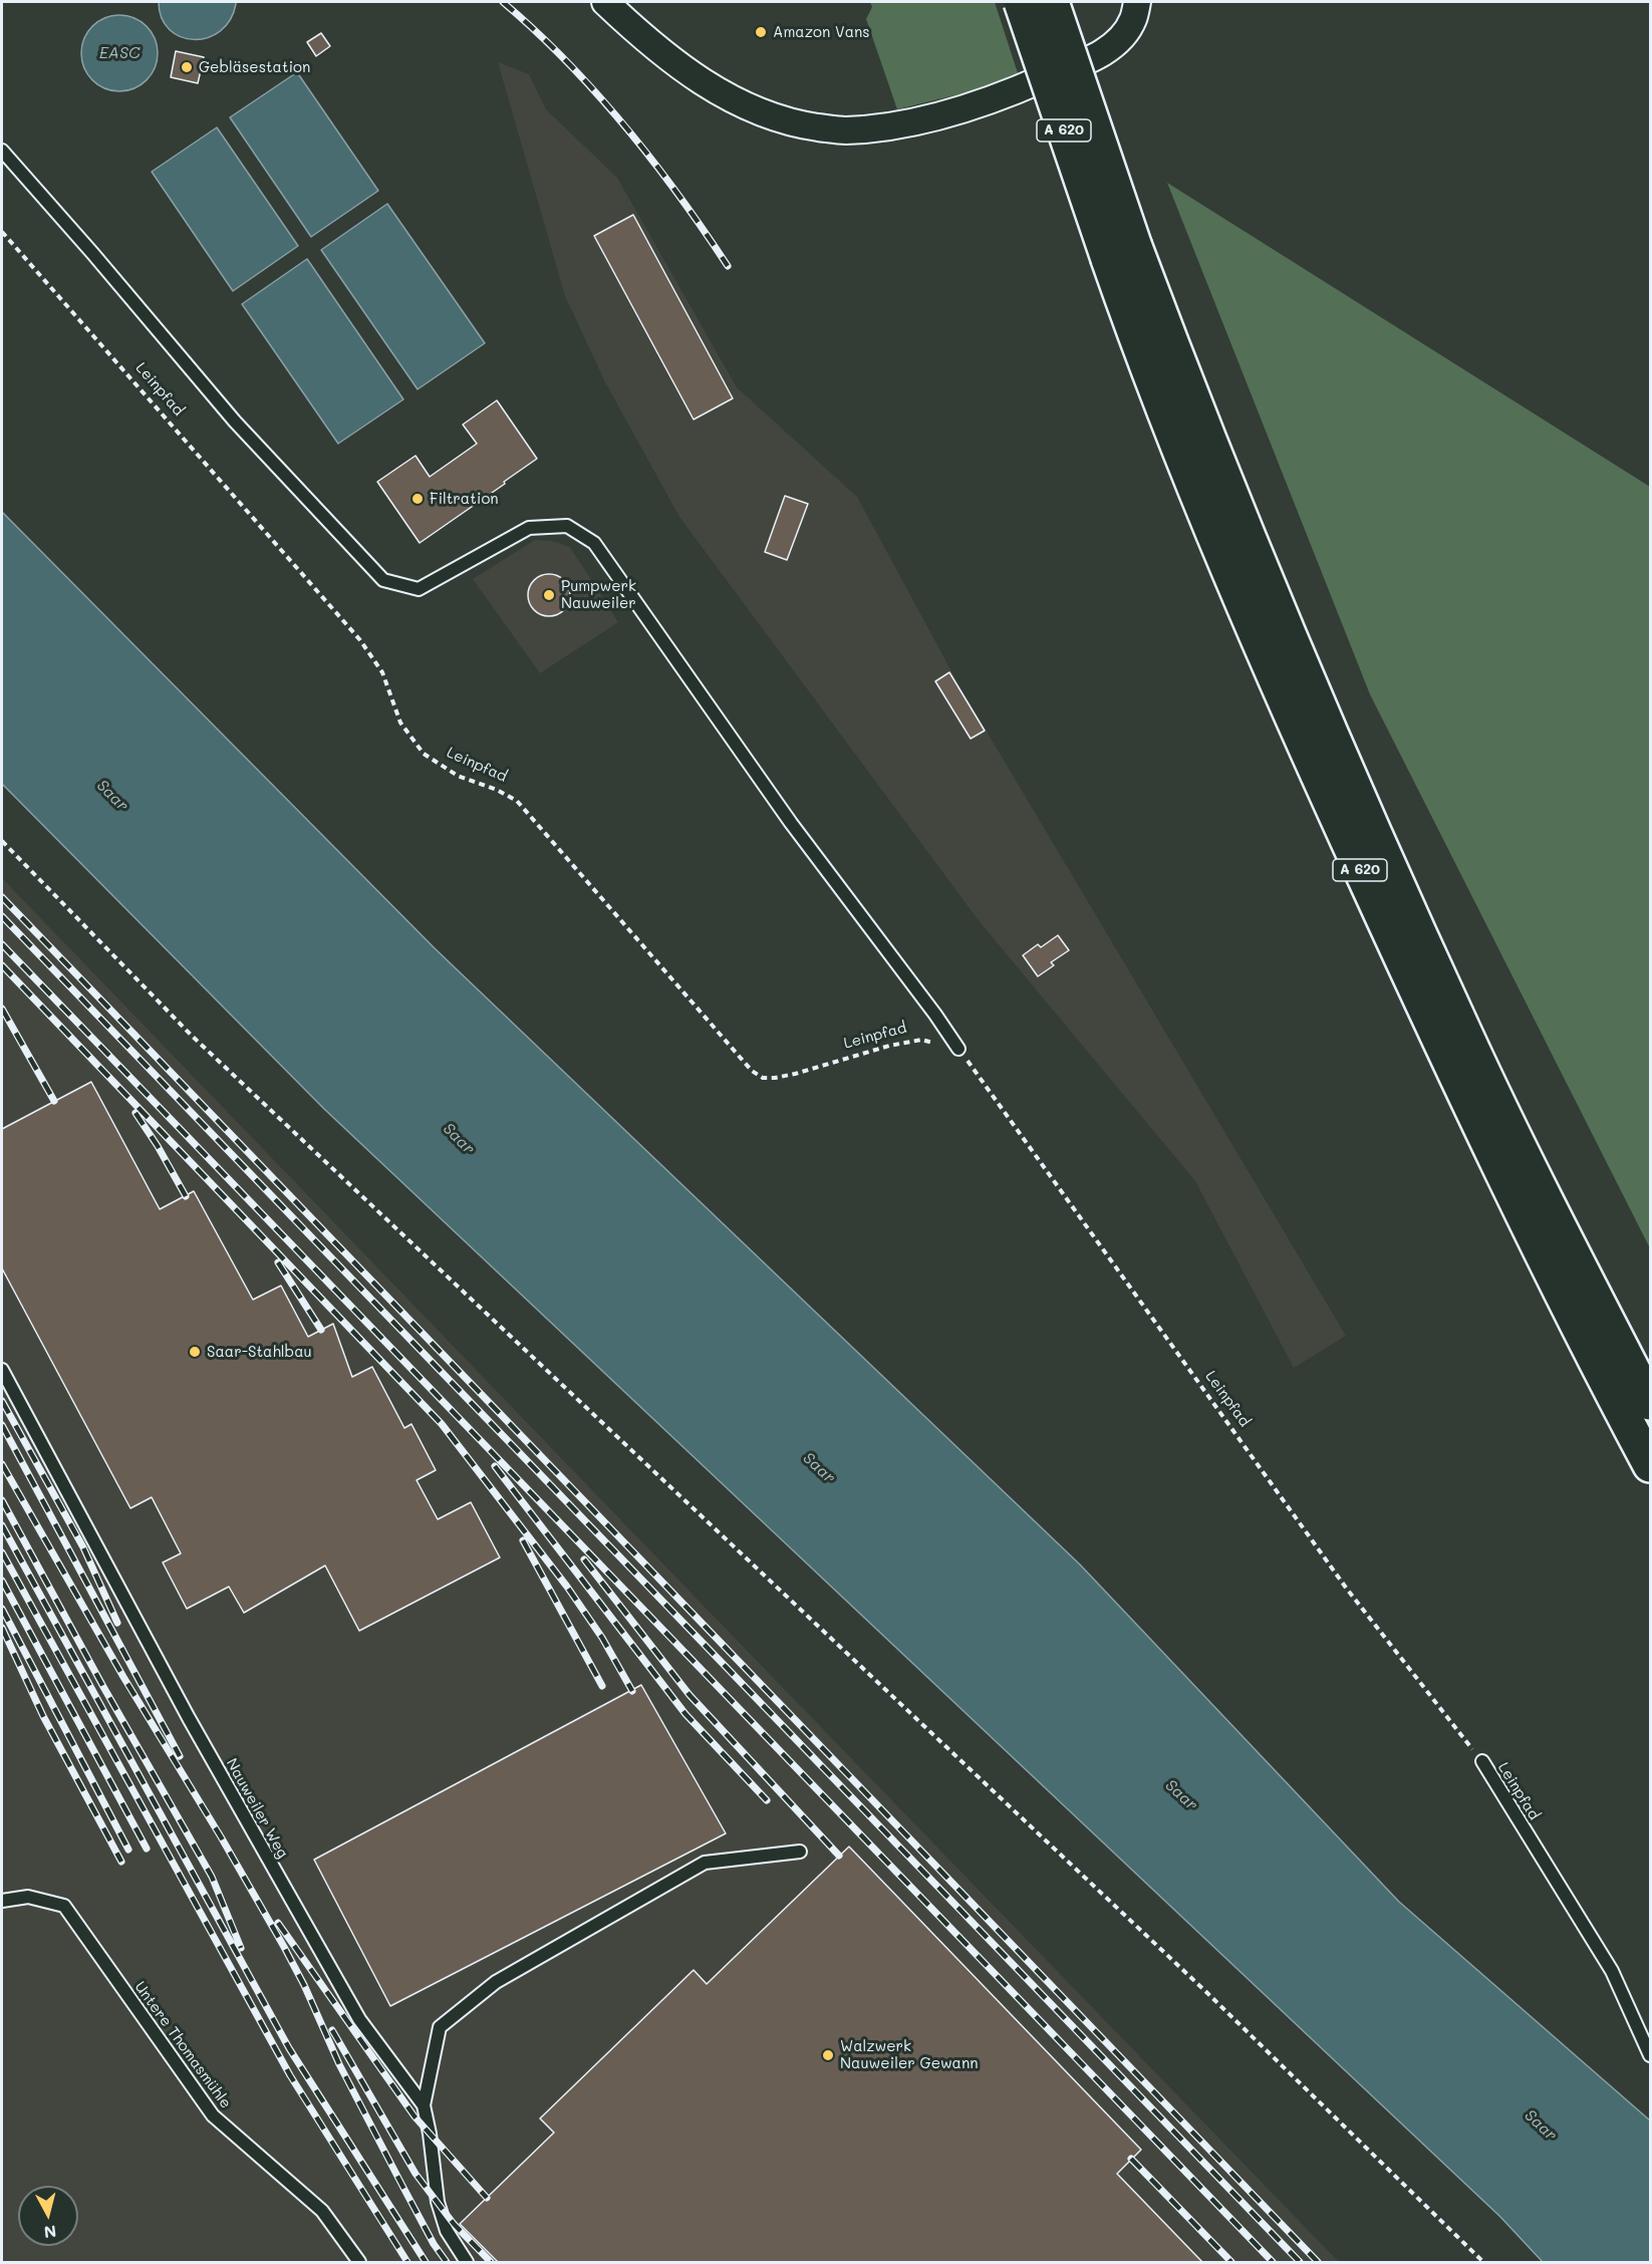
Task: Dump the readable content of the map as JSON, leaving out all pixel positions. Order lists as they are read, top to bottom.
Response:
{
  "streets": {
    "highway": ["A 620"],
    "lane": ["Leinpfad", "Nauweiler Weg", "Untere Thomasmühle"]
  },
  "water": ["EASC", "Saar"],
  "places": [
    "Amazon Vans",
    "Gebläsestation",
    "Filtration",
    "Pumpwerk Nauweiler",
    "Saar-Stahlbau",
    "Walzwerk Nauweiler Gewann"
  ],
  "north": "bottom"
}
